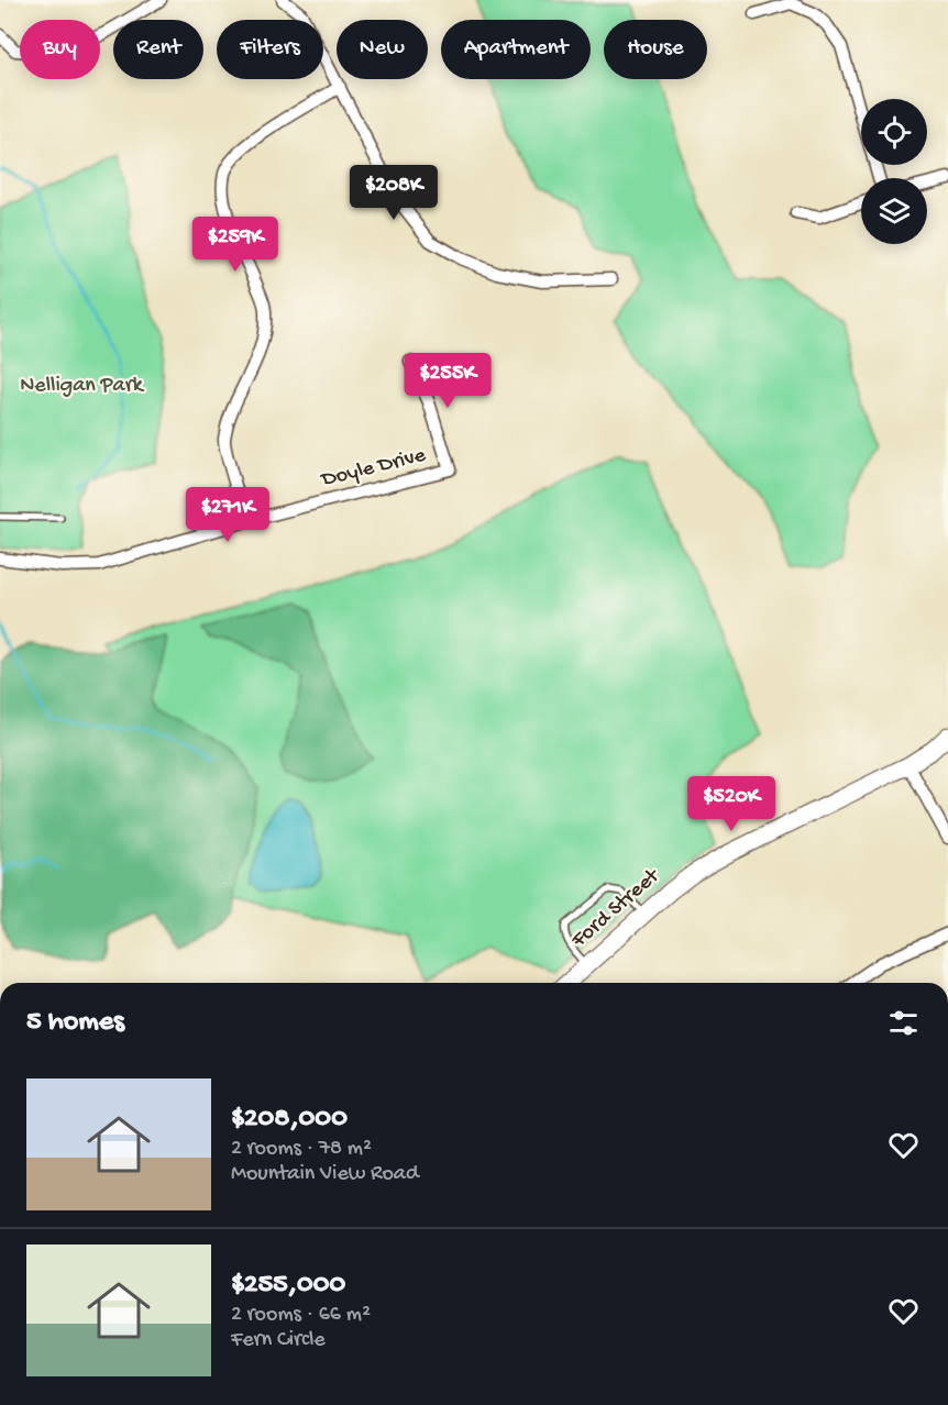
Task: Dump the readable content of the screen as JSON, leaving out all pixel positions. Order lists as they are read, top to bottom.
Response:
{
  "streets": {
    "street": ["Doyle Drive", "Ford Street"]
  },
  "parks": ["Nelligan Park"],
  "page": {
    "chip": [
      "Buy",
      "Rent",
      "Filters",
      "New",
      "Apartment",
      "House"
    ],
    "price": [
      "$208K",
      "$259K",
      "$255K",
      "$271K",
      "$520K"
    ],
    "heading": "5 homes",
    "list": [
      {
        "name": "$208,000",
        "note": "2 rooms · 78 m² · Mountain View Road"
      },
      {
        "name": "$255,000",
        "note": "2 rooms · 66 m² · Fern Circle"
      }
    ]
  }
}
